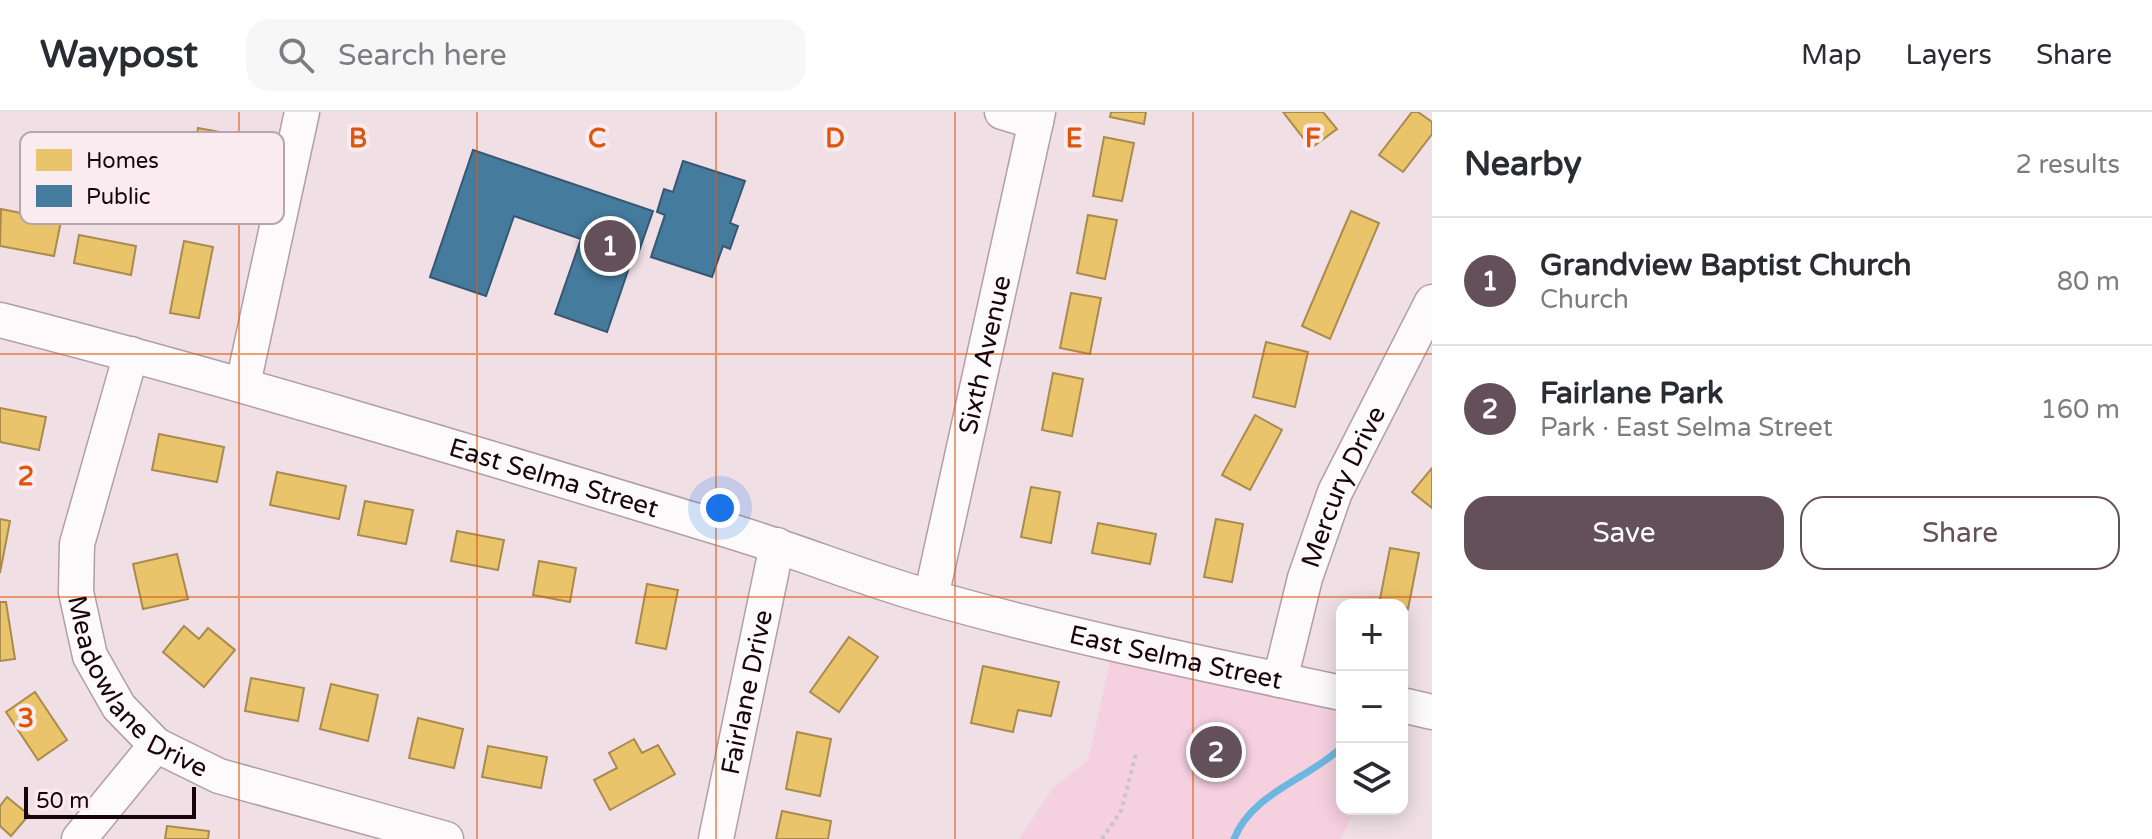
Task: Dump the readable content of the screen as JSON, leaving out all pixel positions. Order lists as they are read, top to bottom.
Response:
{
  "streets": {
    "street": [
      "Sixth Avenue",
      "East Selma Street",
      "Mercury Drive",
      "Meadowlane Drive",
      "Fairlane Drive"
    ]
  },
  "crossings": [
    ["Sixth Avenue", "East Selma Street"],
    ["East Selma Street", "Mercury Drive"],
    ["East Selma Street", "Meadowlane Drive"],
    ["East Selma Street", "Fairlane Drive"]
  ],
  "legend": ["Homes", "Public"],
  "scale_bar": "50 m",
  "page": {
    "header": "Waypost",
    "search": "Search here",
    "nav": ["Map", "Layers", "Share"],
    "heading": ["Nearby", "2 results"],
    "pins": ["1", "2"],
    "list": [
      {
        "mark": "1",
        "name": "Grandview Baptist Church",
        "note": "Church",
        "value": "80 m"
      },
      {
        "mark": "2",
        "name": "Fairlane Park",
        "note": "Park · East Selma Street",
        "value": "160 m"
      }
    ],
    "buttons": ["Save", "Share"],
    "map_buttons": ["+", "−"],
    "scale": "50 m"
  },
  "grid": {
    "columns": [
      "B",
      "C",
      "D",
      "E",
      "F"
    ],
    "rows": ["2", "3"]
  }
}
